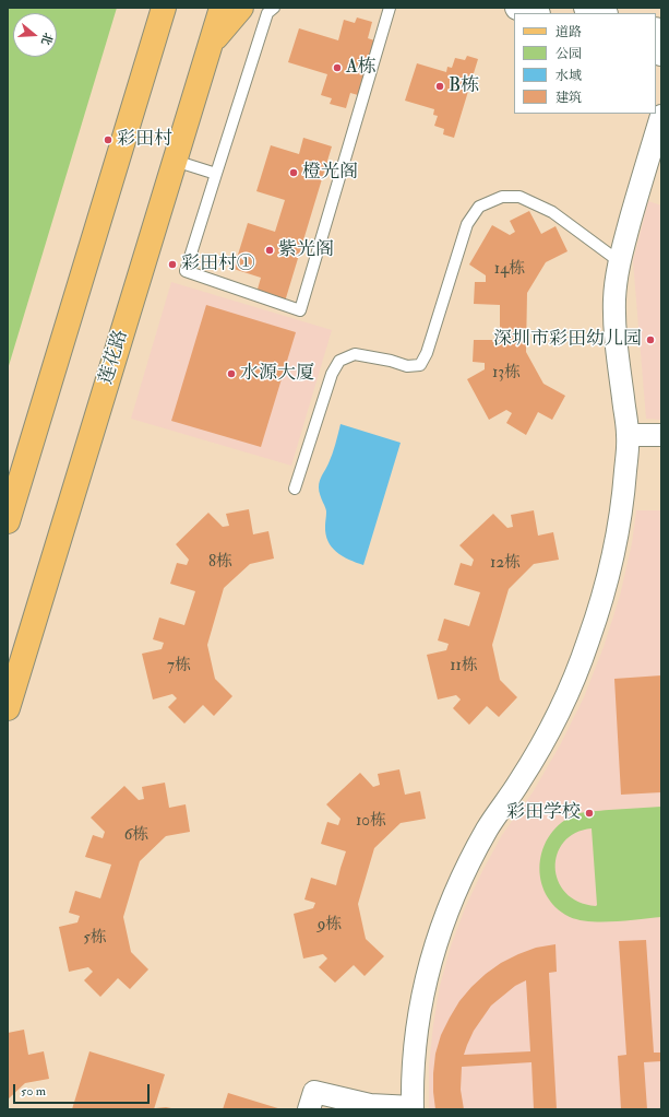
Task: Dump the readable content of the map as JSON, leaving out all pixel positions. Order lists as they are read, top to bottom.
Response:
{
  "streets": {
    "main road": ["莲花路"]
  },
  "places": [
    "A栋",
    "B栋",
    "彩田村",
    "橙光阁",
    "紫光阁",
    "彩田村①",
    "深圳市彩田幼儿园",
    "水源大厦",
    "彩田学校"
  ],
  "house_numbers": [
    "14栋",
    "13栋",
    "8栋",
    "12栋",
    "7栋",
    "11栋",
    "10栋",
    "6栋",
    "9栋",
    "5栋"
  ],
  "legend": [
    "道路",
    "公园",
    "水域",
    "建筑"
  ],
  "scale_bar": "50 m",
  "north": "right"
}
